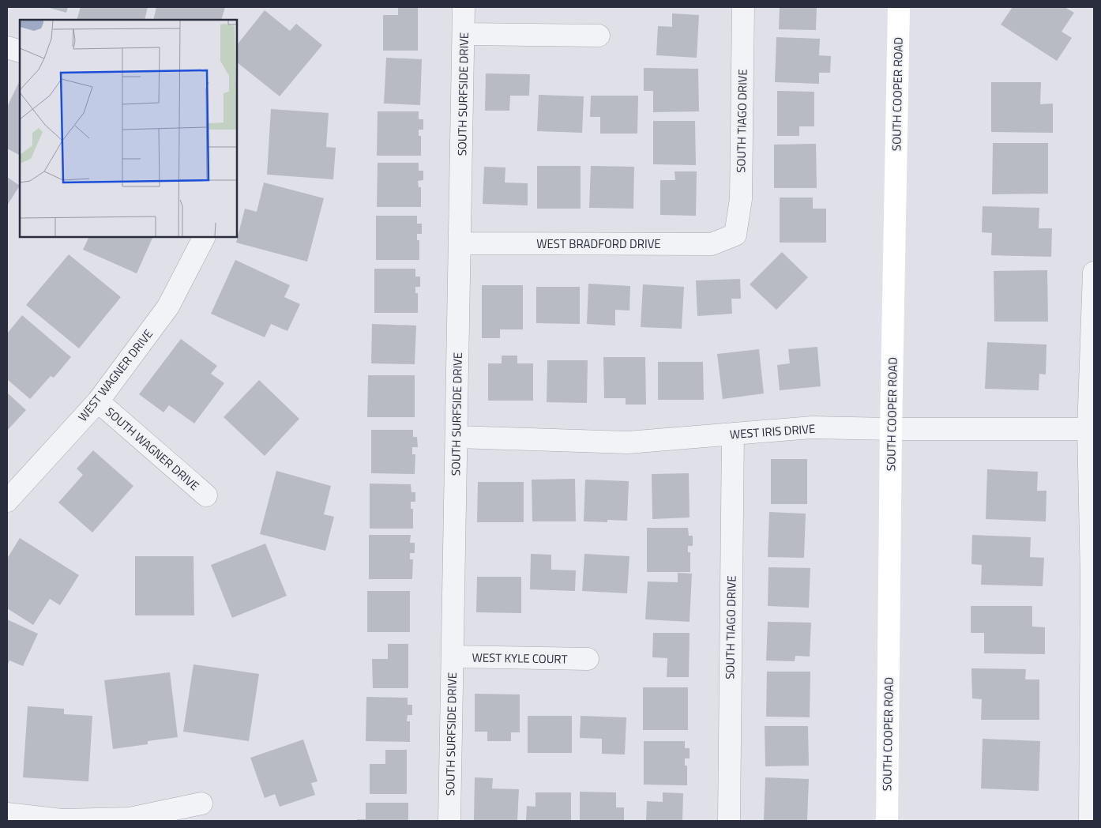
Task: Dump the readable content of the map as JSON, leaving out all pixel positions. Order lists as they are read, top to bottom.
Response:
{
  "streets": {
    "main road": ["SOUTH COOPER ROAD"],
    "street": [
      "SOUTH SURFSIDE DRIVE",
      "SOUTH TIAGO DRIVE",
      "WEST BRADFORD DRIVE",
      "WEST WAGNER DRIVE",
      "WEST IRIS DRIVE",
      "SOUTH WAGNER DRIVE",
      "WEST KYLE COURT"
    ]
  },
  "crossings": [
    ["SOUTH SURFSIDE DRIVE", "WEST BRADFORD DRIVE"],
    ["SOUTH SURFSIDE DRIVE", "WEST IRIS DRIVE"],
    ["SOUTH SURFSIDE DRIVE", "WEST KYLE COURT"],
    ["SOUTH COOPER ROAD", "WEST IRIS DRIVE"],
    ["SOUTH TIAGO DRIVE", "WEST BRADFORD DRIVE"],
    ["SOUTH TIAGO DRIVE", "WEST IRIS DRIVE"],
    ["WEST WAGNER DRIVE", "SOUTH WAGNER DRIVE"]
  ]
}
